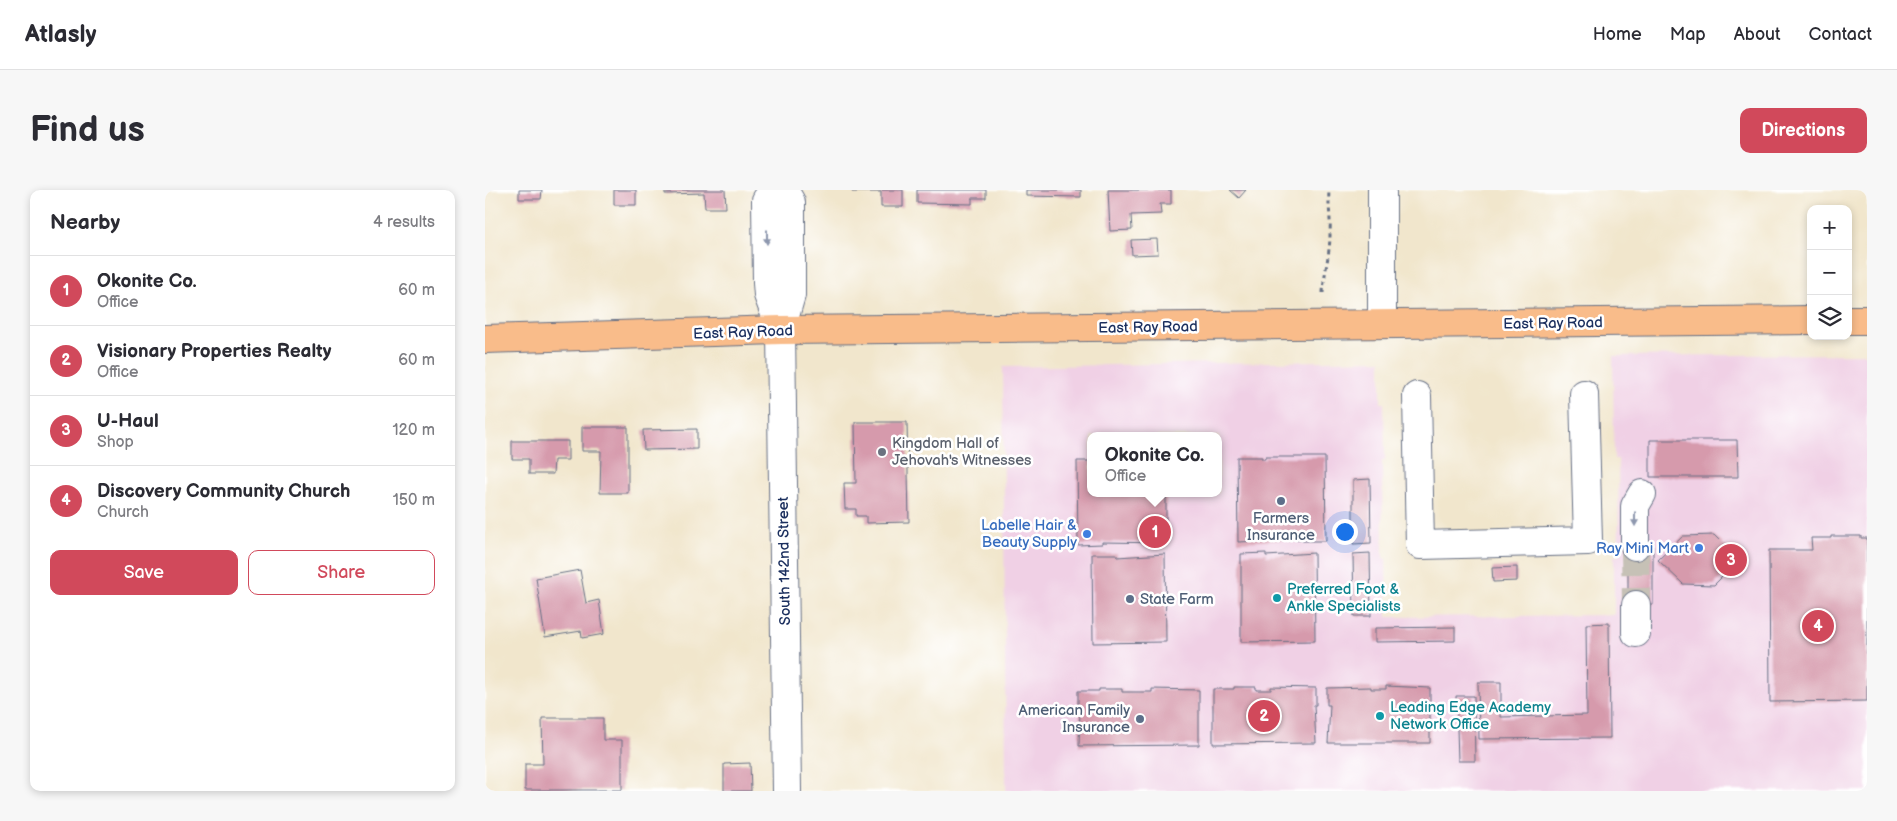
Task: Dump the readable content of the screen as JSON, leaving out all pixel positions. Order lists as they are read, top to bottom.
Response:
{
  "streets": {
    "main road": ["East Ray Road"],
    "street": ["South 142nd Street"]
  },
  "crossings": [
    ["East Ray Road", "South 142nd Street"]
  ],
  "places": [
    "Kingdom Hall of Jehovah's Witnesses",
    "Farmers Insurance",
    "Labelle Hair & Beauty Supply",
    "Ray Mini Mart",
    "Preferred Foot & Ankle Specialists",
    "State Farm",
    "Leading Edge Academy Network Office",
    "American Family Insurance"
  ],
  "page": {
    "header": "Atlasly",
    "nav": [
      "Home",
      "Map",
      "About",
      "Contact"
    ],
    "buttons": [
      "Directions",
      ["Save", "Share"]
    ],
    "title": "Find us",
    "heading": ["Nearby", "4 results"],
    "map_buttons": ["+", "−"],
    "list": [
      {
        "mark": "1",
        "name": "Okonite Co.",
        "note": "Office",
        "value": "60 m"
      },
      {
        "mark": "2",
        "name": "Visionary Properties Realty",
        "note": "Office",
        "value": "60 m"
      },
      {
        "mark": "3",
        "name": "U-Haul",
        "note": "Shop",
        "value": "120 m"
      },
      {
        "mark": "4",
        "name": "Discovery Community Church",
        "note": "Church",
        "value": "150 m"
      }
    ],
    "popup": ["Okonite Co.", "Office"],
    "pins": [
      "1",
      "3",
      "4",
      "2"
    ]
  }
}
